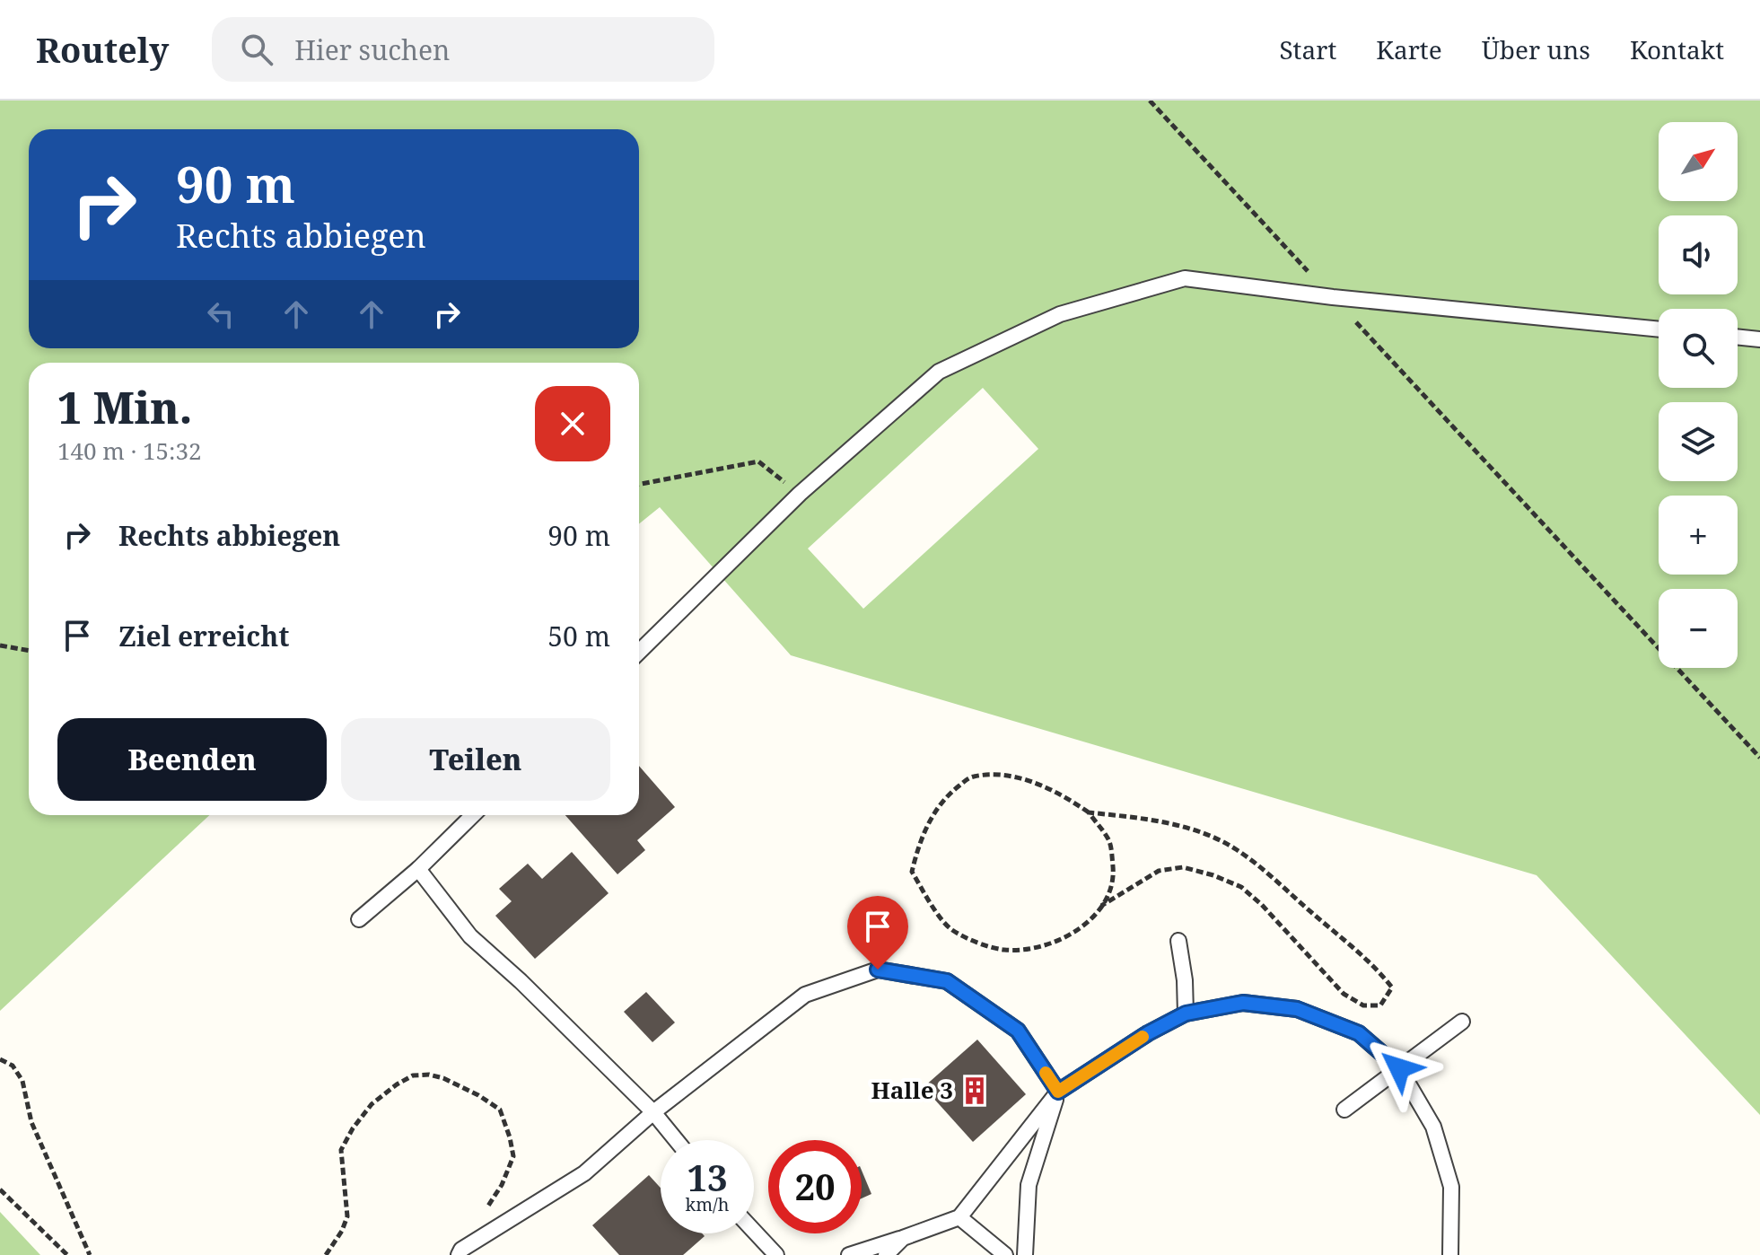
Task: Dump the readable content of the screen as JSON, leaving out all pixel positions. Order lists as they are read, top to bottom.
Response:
{
  "places": {
    "building": ["Halle 3"]
  },
  "north": "top right",
  "page": {
    "header": "Routely",
    "search": "Hier suchen",
    "nav": [
      "Start",
      "Karte",
      "Über uns",
      "Kontakt"
    ],
    "map_buttons": ["+", "−"],
    "turn": ["90 m", "Rechts abbiegen"],
    "heading": ["1 Min.", "140 m · 15:32"],
    "list": [
      {
        "name": "Rechts abbiegen",
        "value": "90 m"
      },
      {
        "name": "Ziel erreicht",
        "value": "50 m"
      }
    ],
    "buttons": ["Beenden", "Teilen"],
    "speed": "13 km/h",
    "limit": "20"
  }
}
